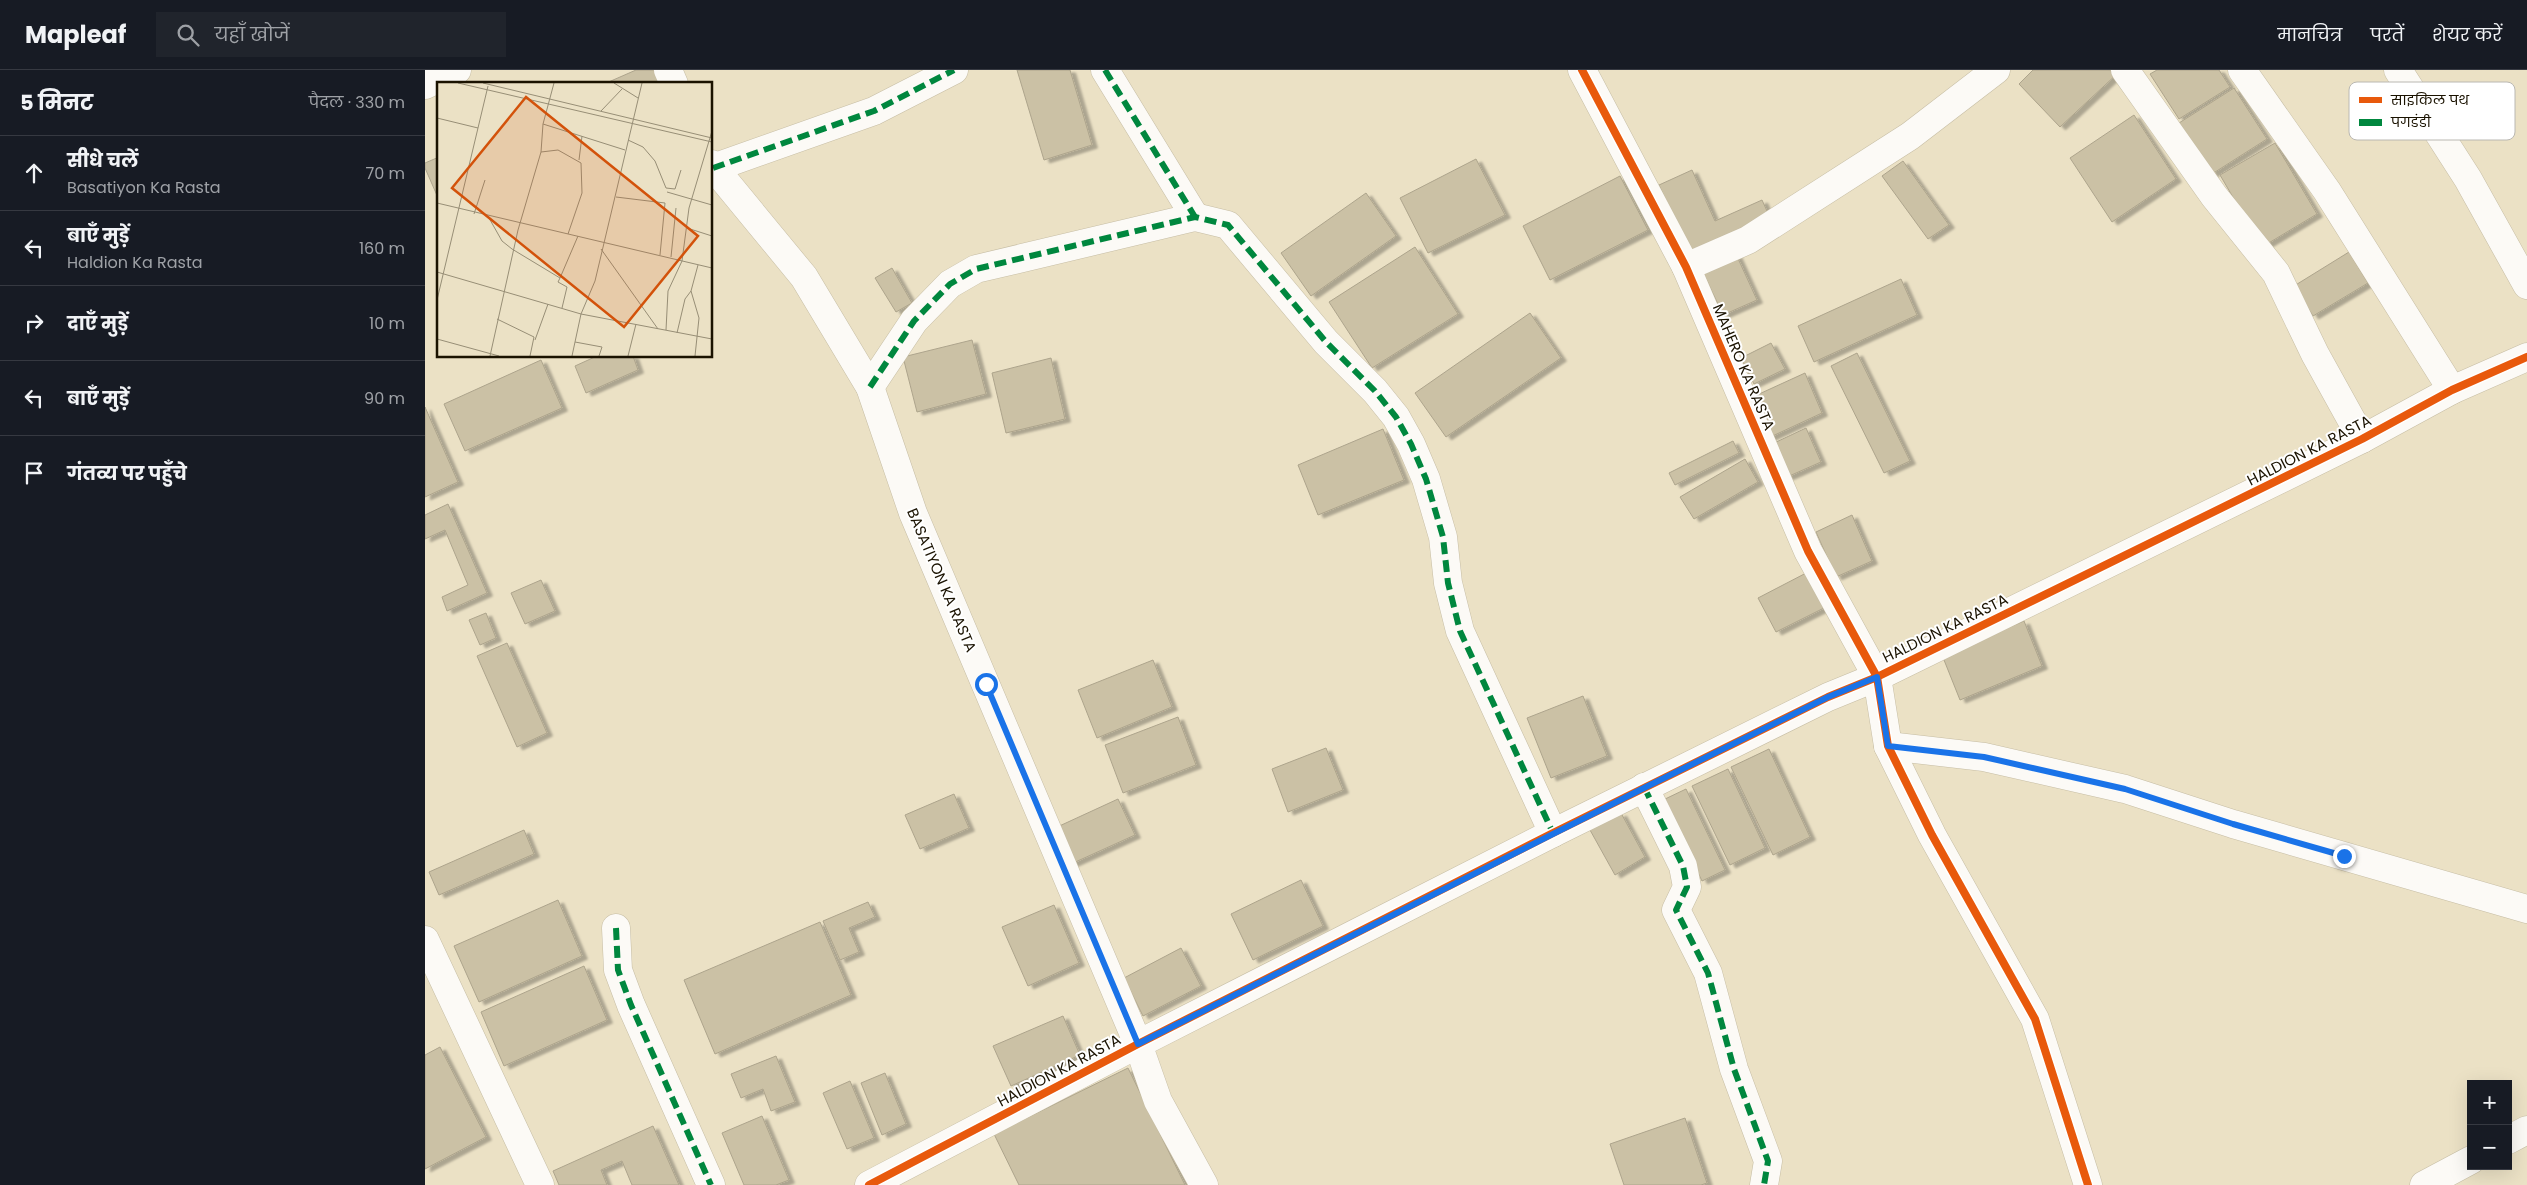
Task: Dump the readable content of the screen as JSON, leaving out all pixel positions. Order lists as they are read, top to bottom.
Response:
{
  "streets": {
    "street": ["MAHERO KA RASTA", "HALDION KA RASTA", "BASATIYON KA RASTA"]
  },
  "crossings": [
    ["MAHERO KA RASTA", "HALDION KA RASTA"],
    ["HALDION KA RASTA", "BASATIYON KA RASTA"]
  ],
  "legend": ["साइकिल पथ", "पगडंडी"],
  "page": {
    "header": "Mapleaf",
    "search": "यहाँ खोजें",
    "nav": ["मानचित्र", "परतें", "शेयर करें"],
    "heading": ["5 मिनट", "पैदल · 330 m"],
    "list": [
      ["सीधे चलें", "Basatiyon Ka Rasta", "70 m"],
      ["बाएँ मुड़ें", "Haldion Ka Rasta", "160 m"],
      ["दाएँ मुड़ें", "10 m"],
      ["बाएँ मुड़ें", "90 m"],
      "गंतव्य पर पहुँचे"
    ],
    "map_buttons": ["+", "−"]
  }
}
